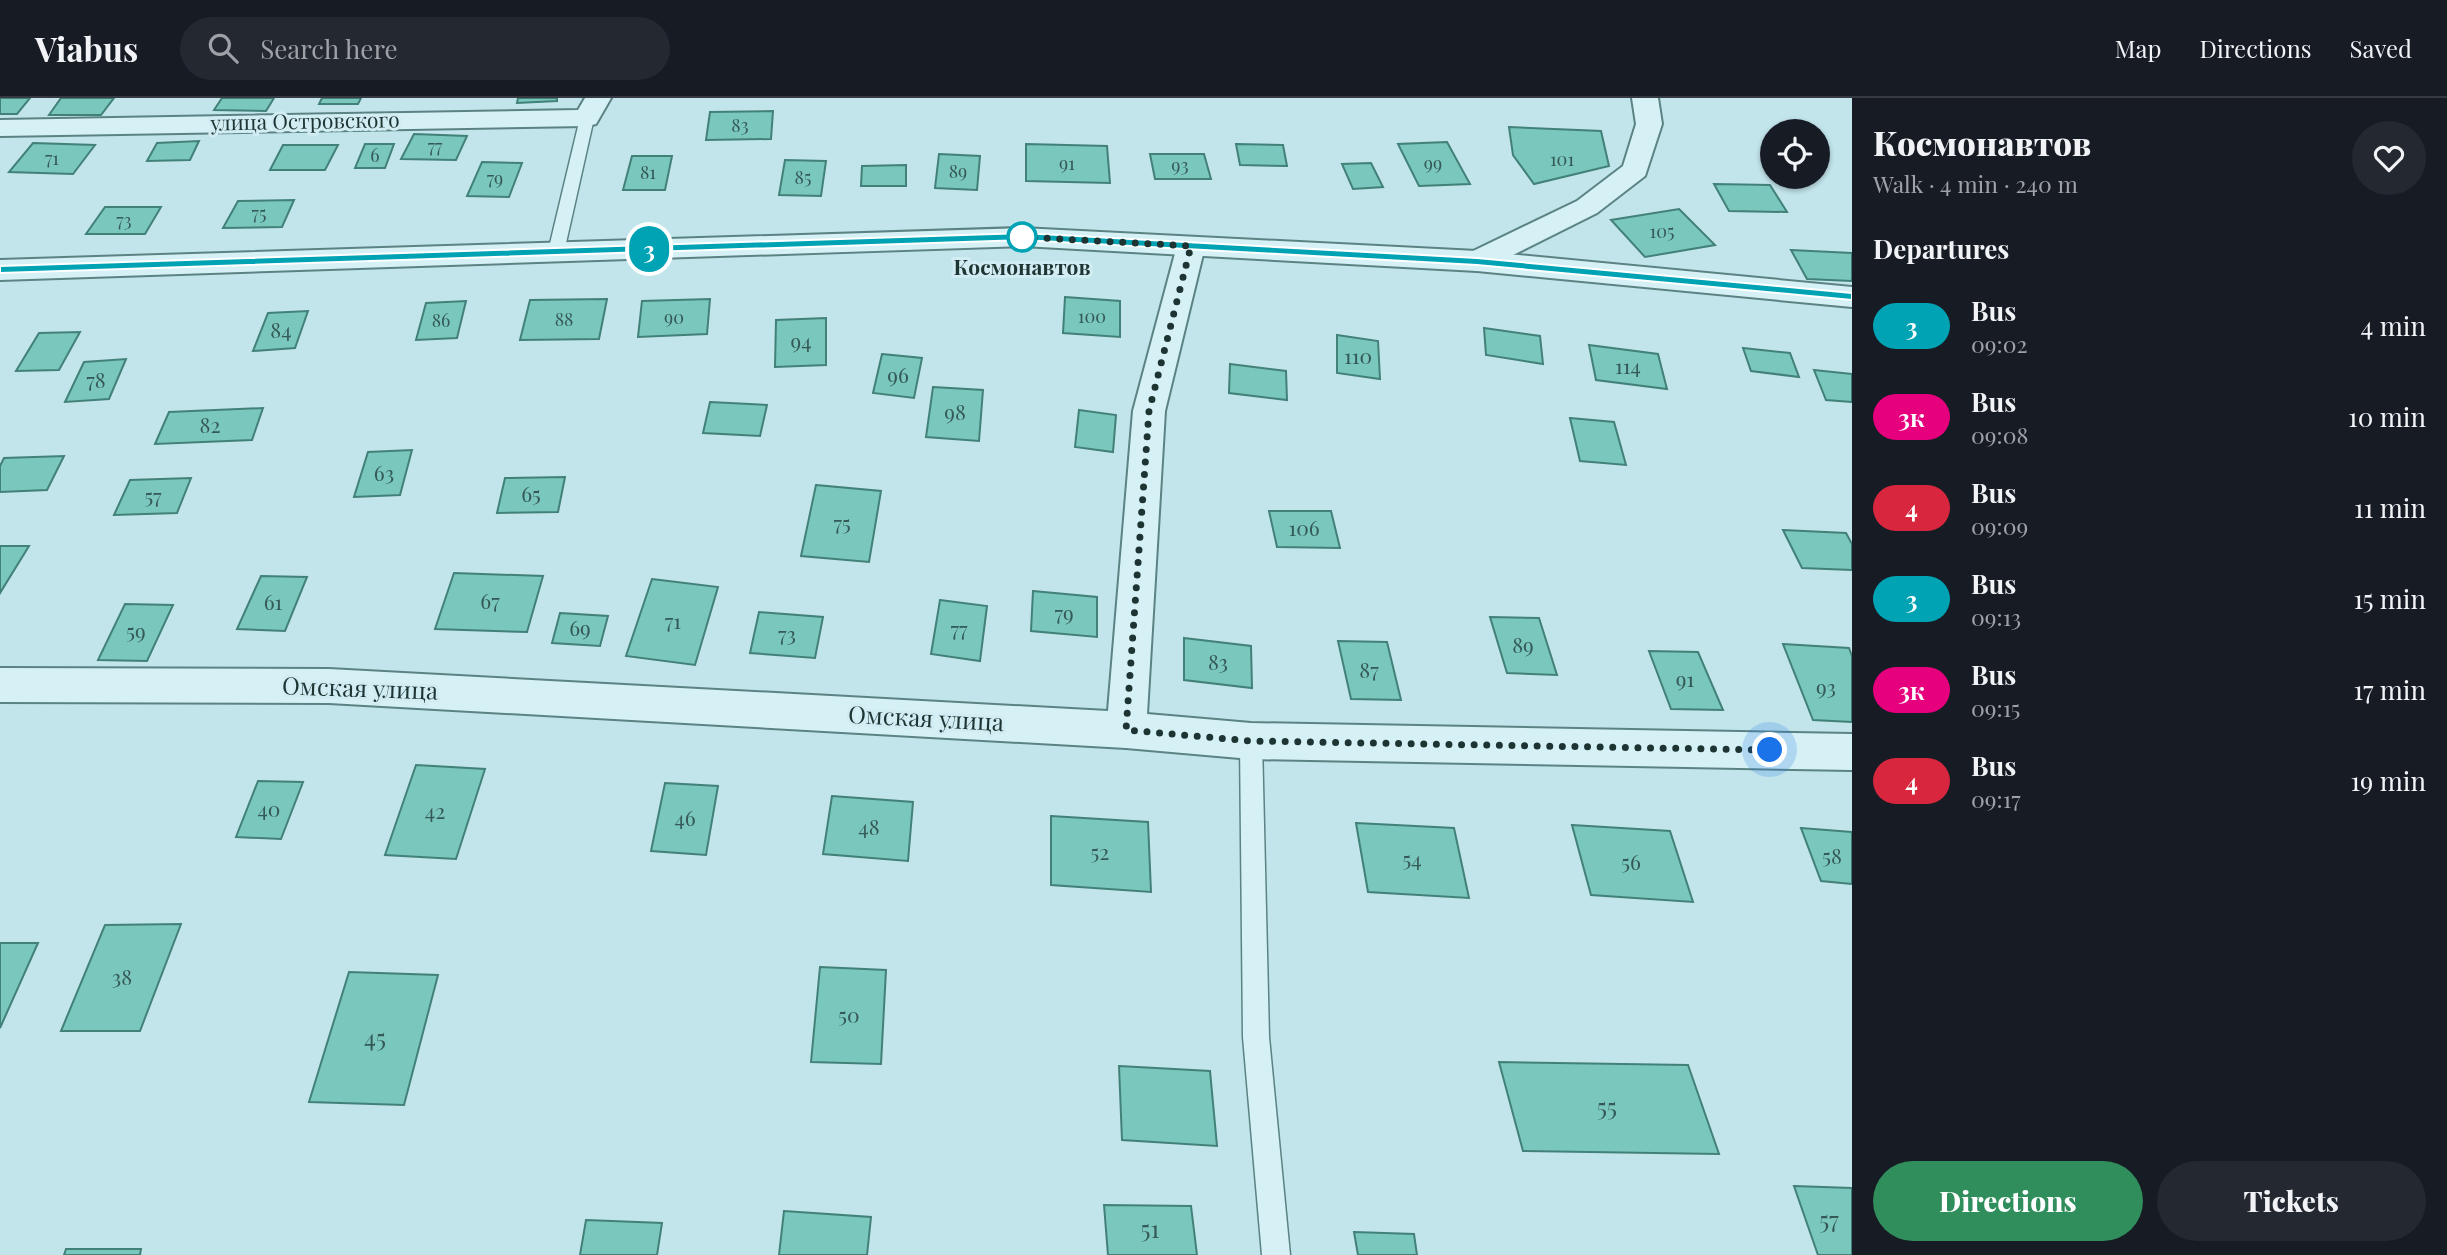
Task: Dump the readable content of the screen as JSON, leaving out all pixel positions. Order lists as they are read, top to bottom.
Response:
{
  "streets": {
    "street": ["улица Островского", "Омская улица"]
  },
  "places": ["Космонавтов"],
  "lines": ["bus line 3"],
  "house_numbers": [
    "83",
    "77",
    "6",
    "71",
    "101",
    "91",
    "99",
    "93",
    "89",
    "81",
    "85",
    "79",
    "75",
    "73",
    "105",
    "100",
    "90",
    "88",
    "86",
    "84",
    "94",
    "110",
    "114",
    "96",
    "78",
    "98",
    "82",
    "63",
    "65",
    "57",
    "75",
    "106",
    "67",
    "61",
    "79",
    "71",
    "69",
    "77",
    "59",
    "73",
    "89",
    "83",
    "87",
    "91",
    "93",
    "40",
    "42",
    "46",
    "48",
    "52",
    "58",
    "54",
    "56",
    "38",
    "50",
    "45",
    "55",
    "57",
    "51"
  ],
  "page": {
    "header": "Viabus",
    "search": "Search here",
    "nav": ["Map", "Directions", "Saved"],
    "on_map": "3",
    "heading": [
      ["Космонавтов", "Walk · 4 min · 240 m"],
      "Departures"
    ],
    "list": [
      {
        "mark": "3",
        "name": "Bus",
        "note": "09:02",
        "value": "4 min"
      },
      {
        "mark": "3к",
        "name": "Bus",
        "note": "09:08",
        "value": "10 min"
      },
      {
        "mark": "4",
        "name": "Bus",
        "note": "09:09",
        "value": "11 min"
      },
      {
        "mark": "3",
        "name": "Bus",
        "note": "09:13",
        "value": "15 min"
      },
      {
        "mark": "3к",
        "name": "Bus",
        "note": "09:15",
        "value": "17 min"
      },
      {
        "mark": "4",
        "name": "Bus",
        "note": "09:17",
        "value": "19 min"
      }
    ],
    "buttons": ["Directions", "Tickets"]
  }
}
